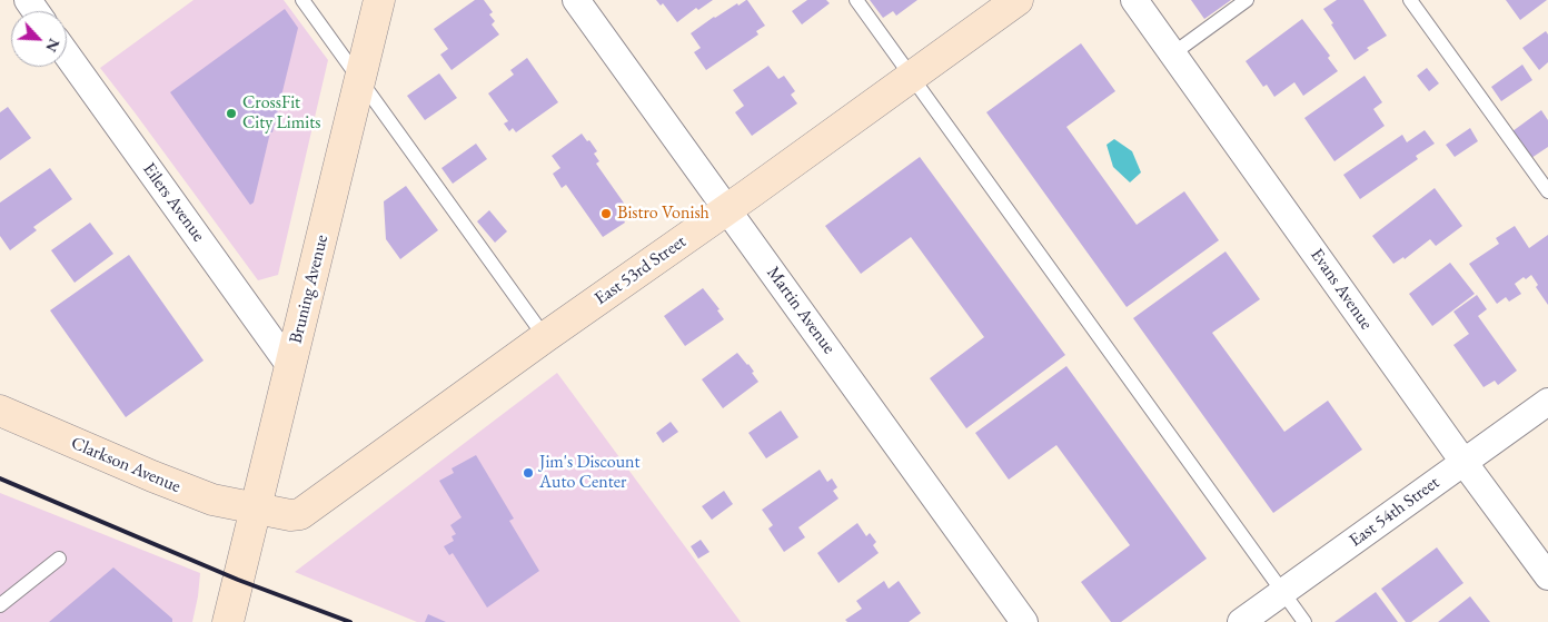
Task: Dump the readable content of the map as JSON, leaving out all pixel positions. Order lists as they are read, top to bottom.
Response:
{
  "streets": {
    "street": [
      "Eilers Avenue",
      "East 53rd Street",
      "Bruning Avenue",
      "Evans Avenue",
      "Martin Avenue",
      "Clarkson Avenue",
      "East 54th Street"
    ]
  },
  "crossings": [
    ["Eilers Avenue", "Bruning Avenue"],
    ["East 53rd Street", "Bruning Avenue"],
    ["East 53rd Street", "Martin Avenue"],
    ["East 53rd Street", "Clarkson Avenue"],
    ["Bruning Avenue", "Clarkson Avenue"],
    ["Evans Avenue", "East 54th Street"]
  ],
  "places": ["CrossFit City Limits", "Bistro Vonish", "Jim's Discount Auto Center"],
  "north": "bottom right"
}
